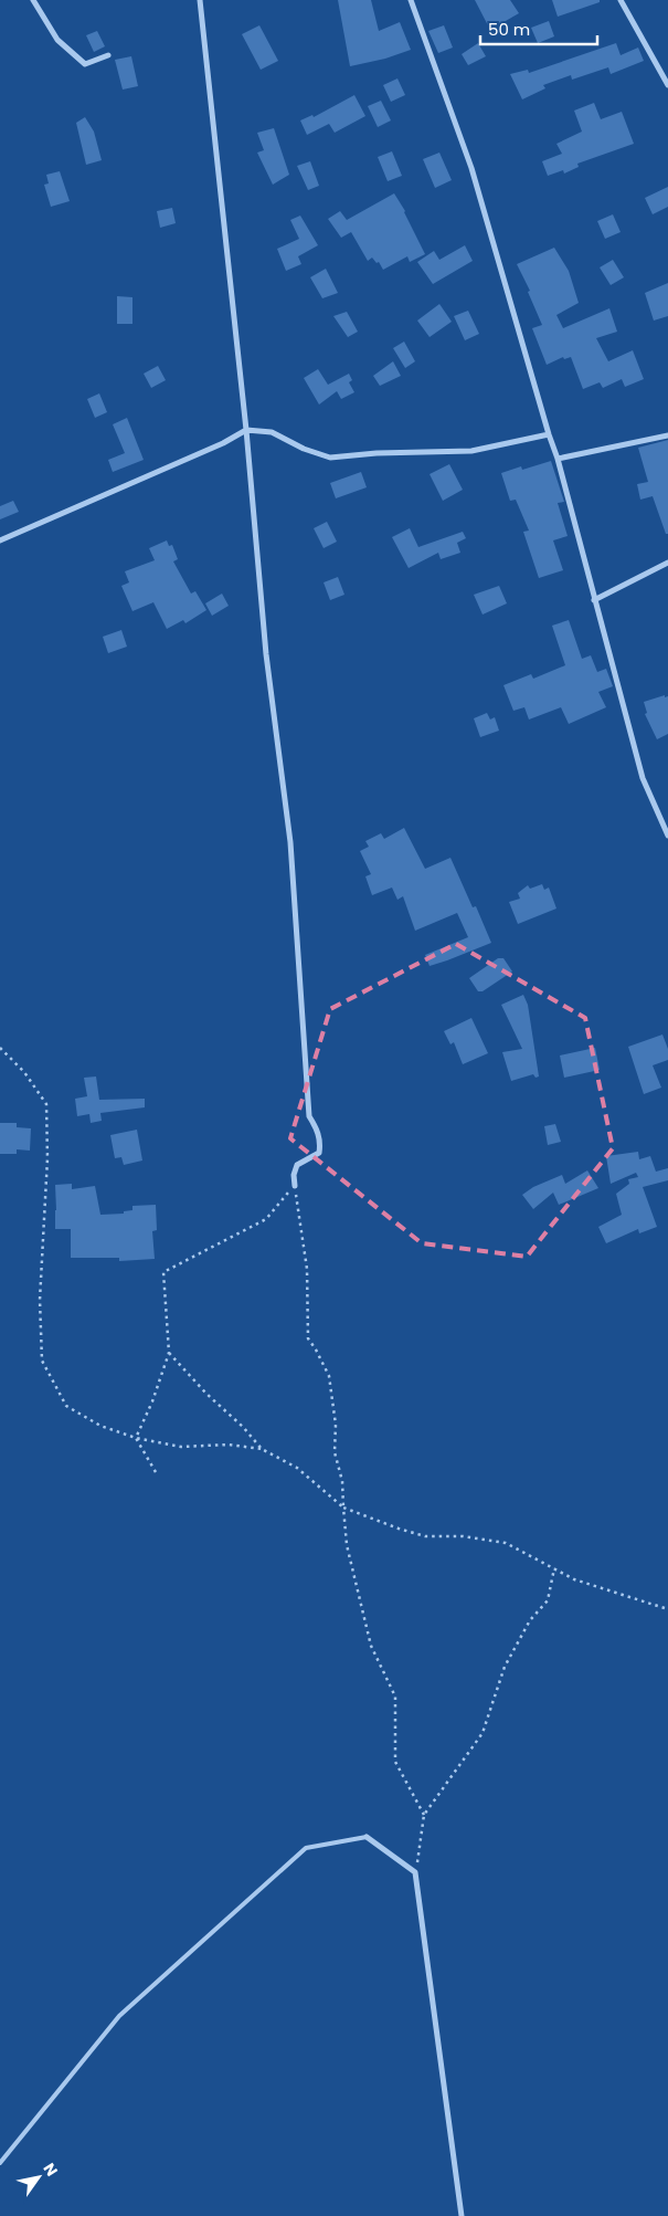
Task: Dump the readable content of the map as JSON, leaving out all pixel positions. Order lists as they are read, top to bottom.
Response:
{
  "scale_bar": "50 m",
  "north": "top right"
}
